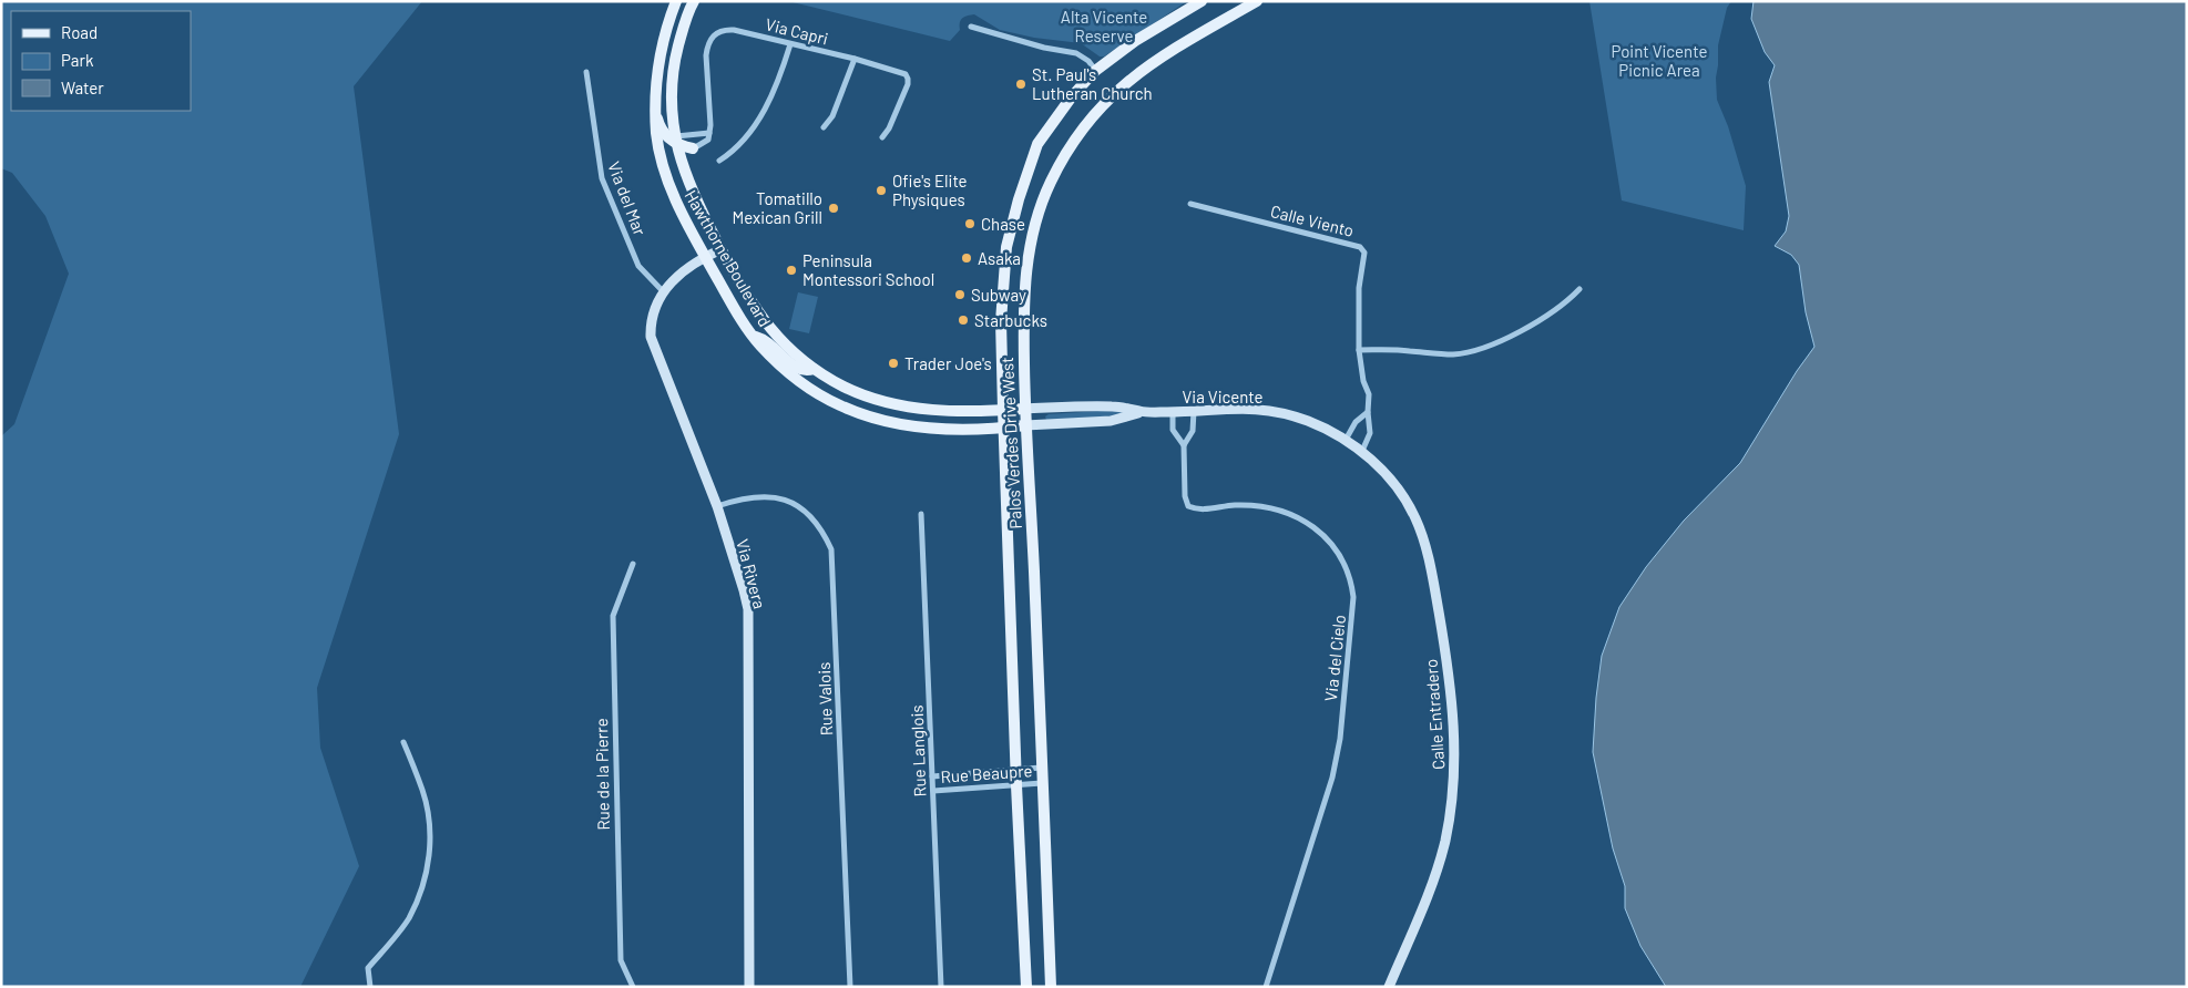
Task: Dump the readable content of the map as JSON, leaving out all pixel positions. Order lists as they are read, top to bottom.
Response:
{
  "streets": {
    "main road": ["Hawthorne Boulevard", "Palos Verdes Drive West"],
    "street": [
      "Via Capri",
      "Via del Mar",
      "Calle Viento",
      "Via Vicente",
      "Via Rivera",
      "Via del Cielo",
      "Rue Valois",
      "Calle Entradero",
      "Rue Langlois",
      "Rue Beaupre",
      "Rue de la Pierre"
    ]
  },
  "crossings": [
    ["Via del Mar", "Via Rivera"],
    ["Calle Viento", "Via Vicente"],
    ["Calle Viento", "Calle Entradero"],
    ["Hawthorne Boulevard", "Via Vicente"],
    ["Hawthorne Boulevard", "Palos Verdes Drive West"],
    ["Hawthorne Boulevard", "Via Rivera"],
    ["Via Vicente", "Palos Verdes Drive West"],
    ["Via Vicente", "Via del Cielo"],
    ["Via Vicente", "Calle Entradero"],
    ["Palos Verdes Drive West", "Rue Beaupre"],
    ["Via Rivera", "Rue Valois"],
    ["Rue Langlois", "Rue Beaupre"]
  ],
  "parks": ["Alta Vicente Reserve", "Point Vicente Picnic Area"],
  "places": [
    "St. Paul's Lutheran Church",
    "Ofie's Elite Physiques",
    "Tomatillo Mexican Grill",
    "Chase",
    "Asaka",
    "Peninsula Montessori School",
    "Subway",
    "Starbucks",
    "Trader Joe's"
  ],
  "legend": ["Road", "Park", "Water"]
}
